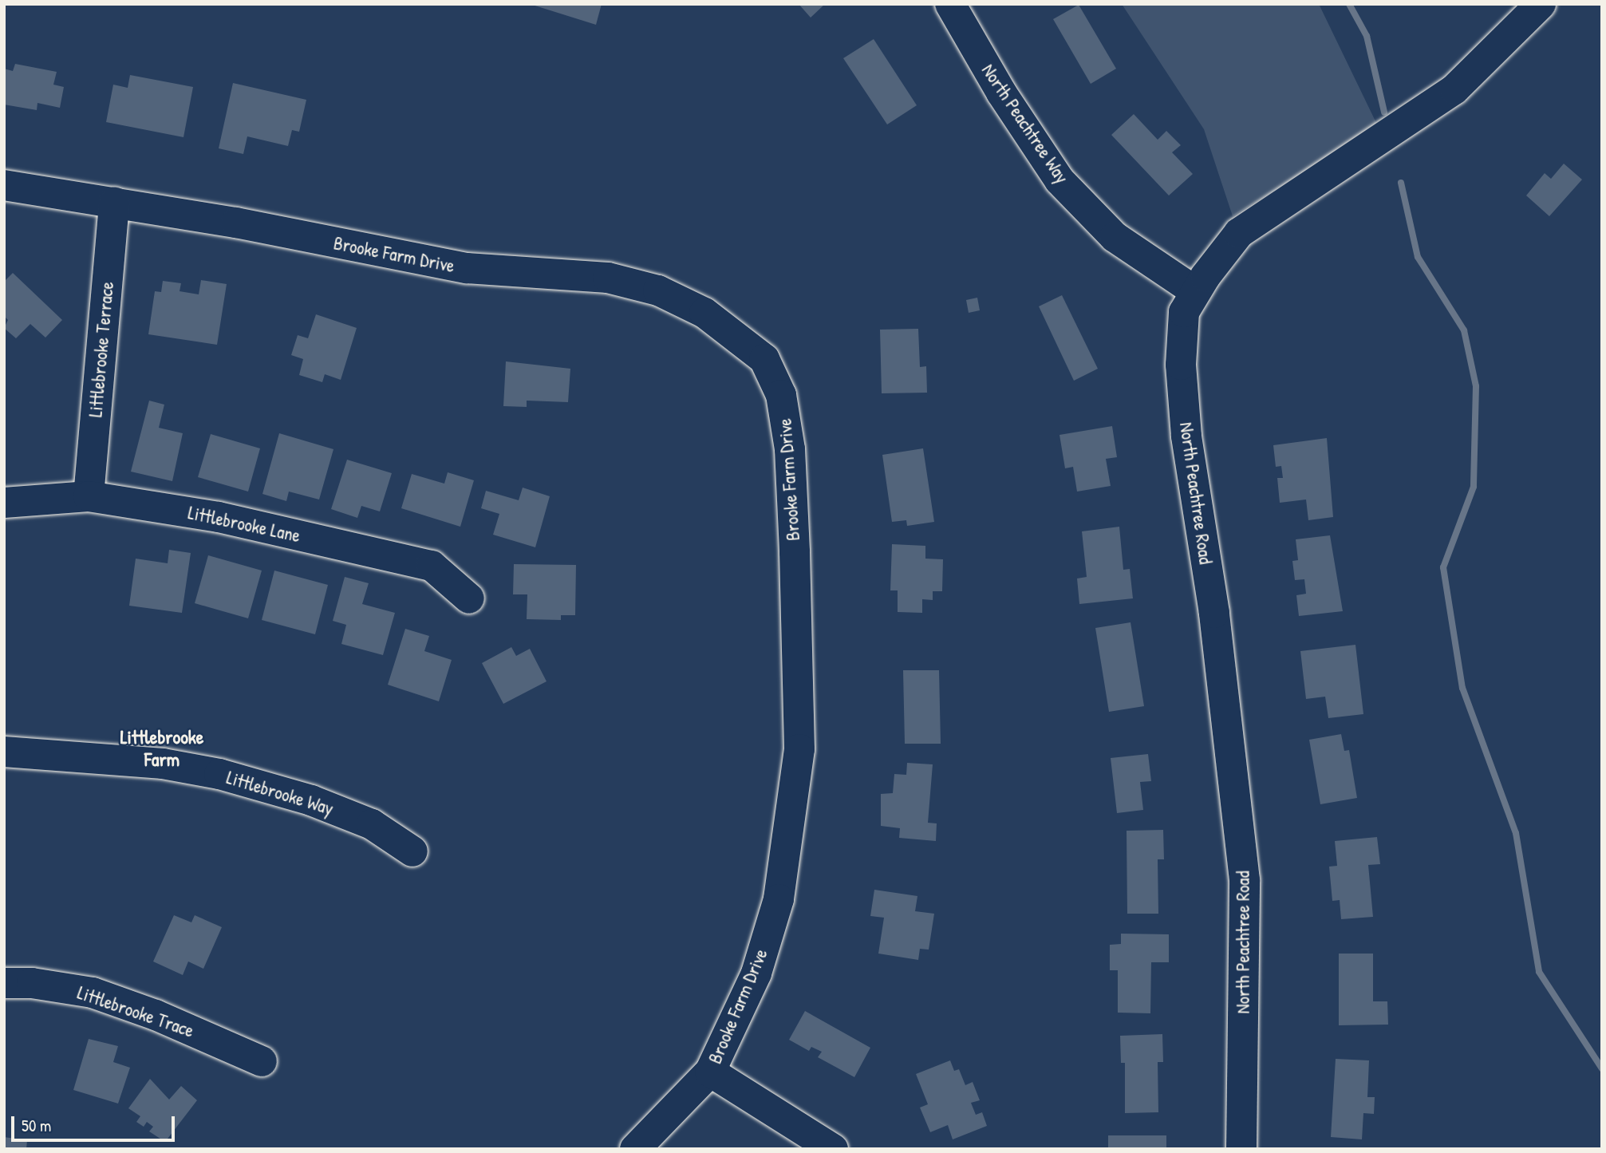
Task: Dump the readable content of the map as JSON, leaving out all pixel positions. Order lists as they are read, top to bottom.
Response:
{
  "streets": {
    "street": [
      "North Peachtree Way",
      "Brooke Farm Drive",
      "Littlebrooke Terrace",
      "North Peachtree Road",
      "Littlebrooke Lane",
      "Littlebrooke Way",
      "Littlebrooke Trace"
    ]
  },
  "crossings": [
    ["North Peachtree Way", "North Peachtree Road"],
    ["Brooke Farm Drive", "Littlebrooke Terrace"],
    ["Littlebrooke Terrace", "Littlebrooke Lane"]
  ],
  "districts": ["Littlebrooke Farm"],
  "scale_bar": "50 m"
}
